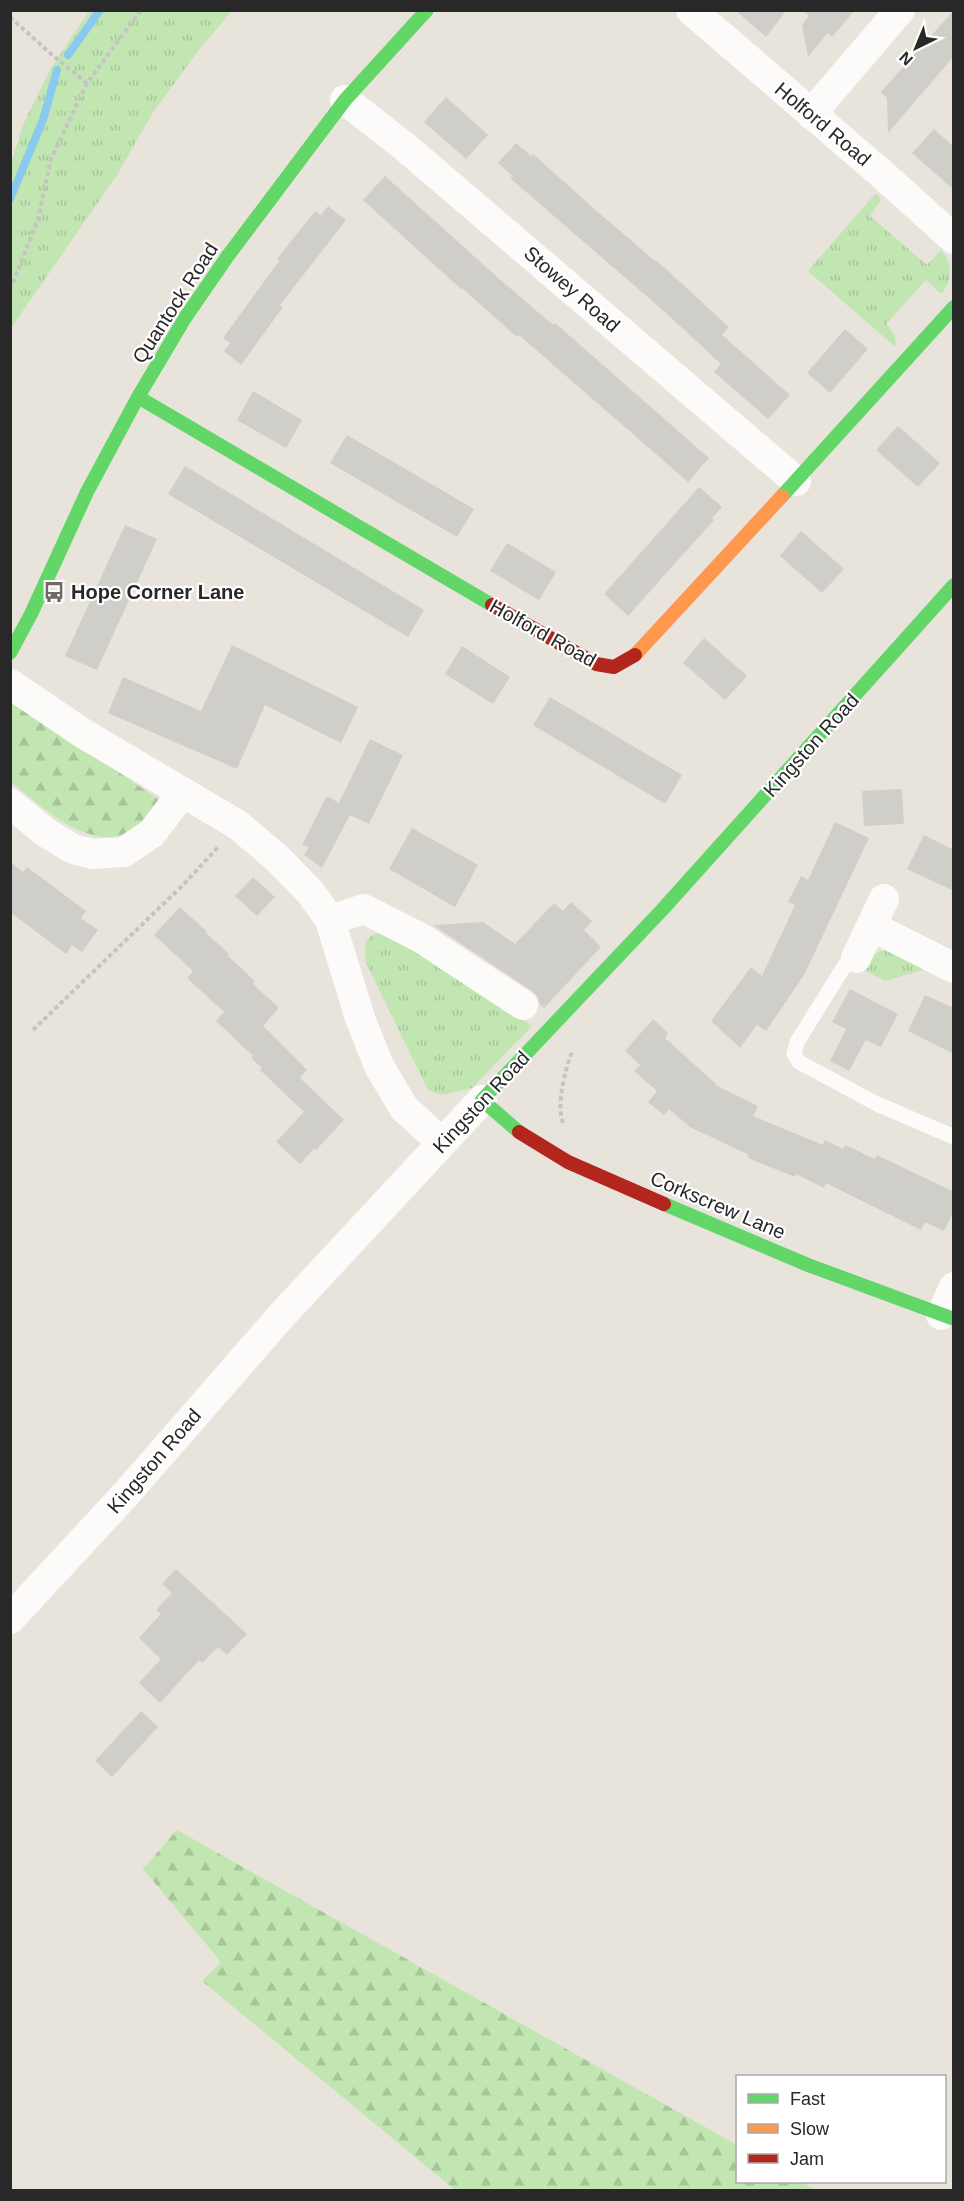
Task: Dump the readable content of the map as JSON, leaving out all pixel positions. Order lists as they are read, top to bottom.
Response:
{
  "streets": {
    "street": [
      "Holford Road",
      "Stowey Road",
      "Quantock Road",
      "Kingston Road",
      "Corkscrew Lane"
    ]
  },
  "crossings": [
    ["Holford Road", "Stowey Road"],
    ["Holford Road", "Quantock Road"],
    ["Stowey Road", "Quantock Road"],
    ["Kingston Road", "Corkscrew Lane"]
  ],
  "places": {
    "bus stop": ["Hope Corner Lane"]
  },
  "legend": ["Fast", "Slow", "Jam"],
  "north": "bottom left"
}
